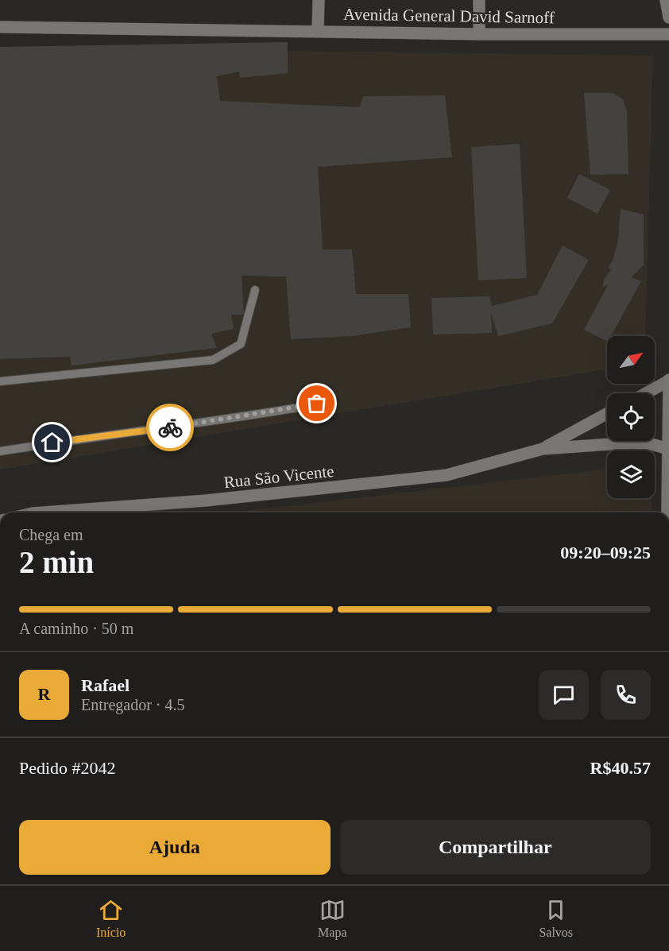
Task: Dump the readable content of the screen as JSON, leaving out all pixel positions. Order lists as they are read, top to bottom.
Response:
{
  "streets": {
    "street": ["Avenida General David Sarnoff", "Rua São Vicente"]
  },
  "north": "top right",
  "page": {
    "heading": ["2 min", "Chega em", "09:20–09:25"],
    "panel": [
      "Rafael",
      "Entregador · 4.5",
      "Pedido #2042",
      "R$40.57"
    ],
    "bar": "A caminho · 50 m",
    "round": "R",
    "buttons": ["Ajuda", "Compartilhar"],
    "tabs": ["Início", "Mapa", "Salvos"]
  }
}
